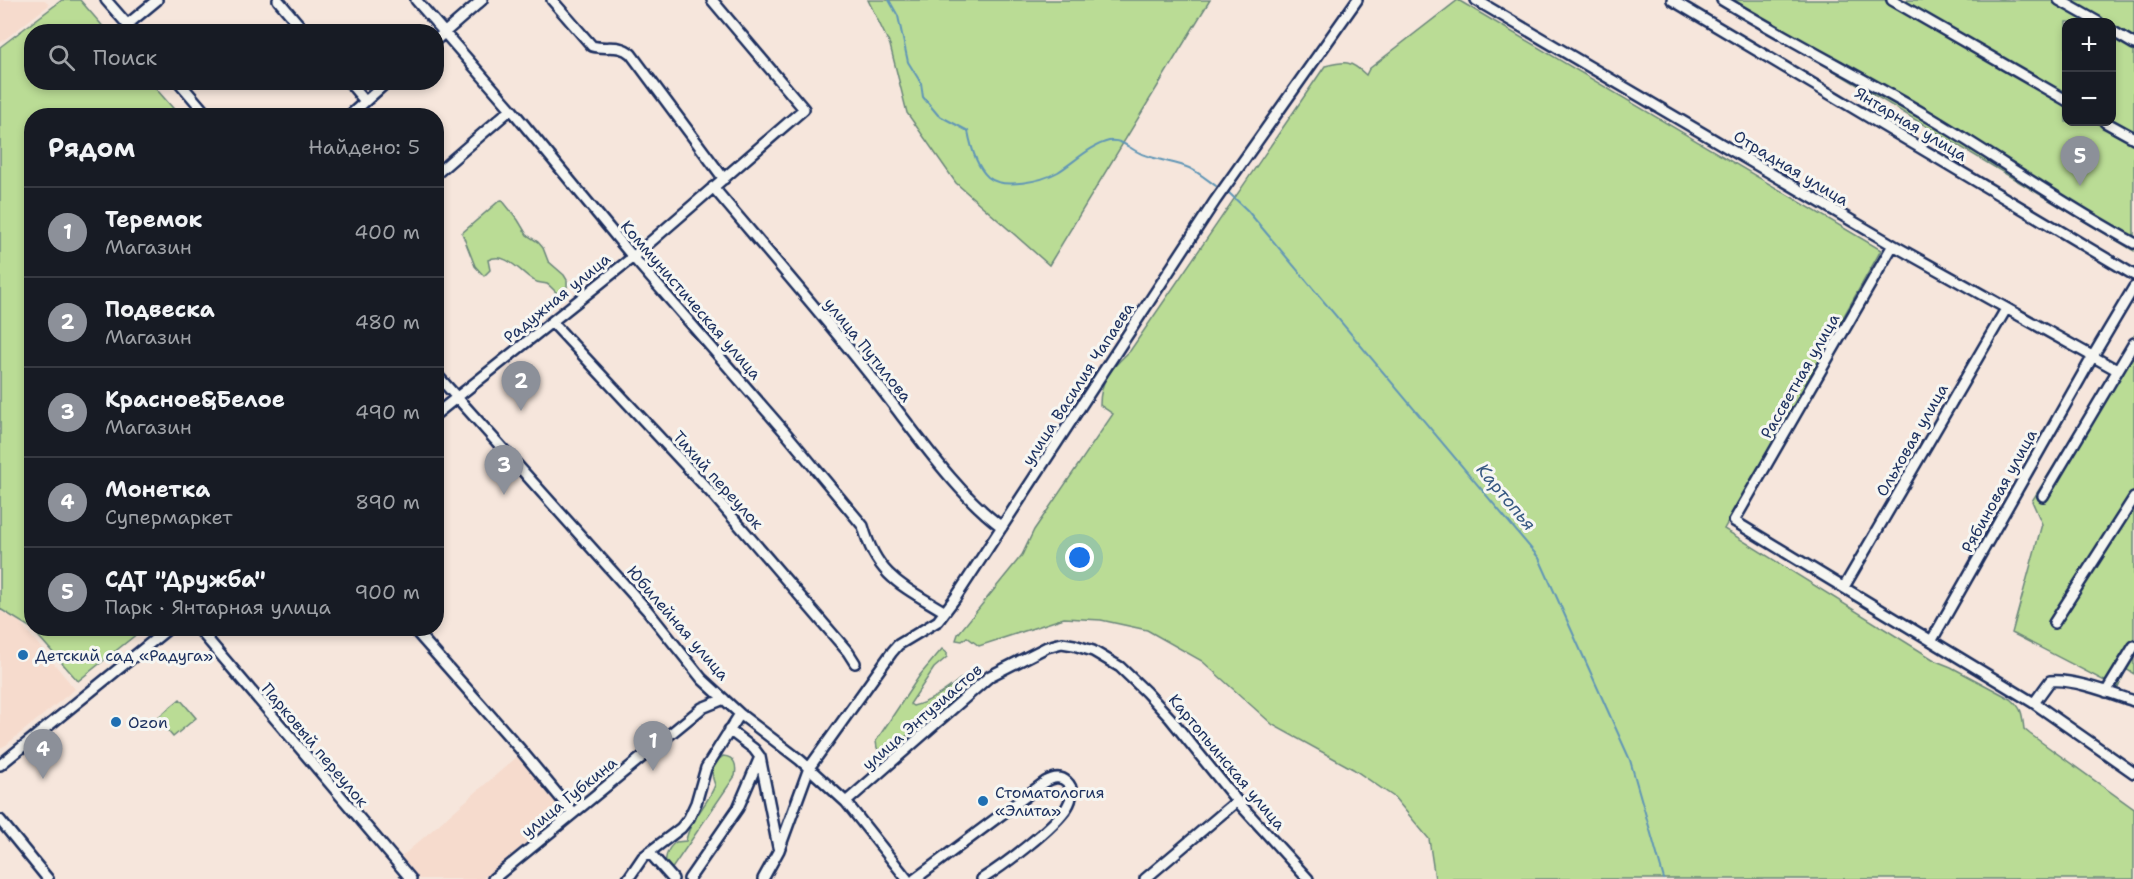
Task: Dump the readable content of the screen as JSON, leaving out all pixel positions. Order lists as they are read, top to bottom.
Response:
{
  "streets": {
    "street": [
      "Янтарная улица",
      "Отрадная улица",
      "Радужная улица",
      "Коммунистическая улица",
      "улица Путилова",
      "Рассветная улица",
      "улица Василия Чапаева",
      "Ольховая улица",
      "Тихий переулок",
      "Рябиновая улица",
      "Юбилейная улица",
      "улица Энтузиастов",
      "Парковый переулок",
      "Картопьинская улица",
      "улица Губкина"
    ]
  },
  "crossings": [
    ["Отрадная улица", "Рассветная улица"],
    ["Отрадная улица", "Ольховая улица"],
    ["Отрадная улица", "Рябиновая улица"],
    ["Радужная улица", "Коммунистическая улица"],
    ["Радужная улица", "улица Путилова"],
    ["Радужная улица", "Тихий переулок"],
    ["Радужная улица", "Юбилейная улица"],
    ["Коммунистическая улица", "улица Василия Чапаева"],
    ["улица Путилова", "улица Василия Чапаева"],
    ["Рассветная улица", "Ольховая улица"],
    ["улица Василия Чапаева", "Юбилейная улица"],
    ["Юбилейная улица", "улица Энтузиастов"],
    ["Юбилейная улица", "улица Губкина"],
    ["улица Энтузиастов", "Картопьинская улица"]
  ],
  "water": ["Картопья"],
  "places": ["Детский сад «Радуга»", "Ozon", "Стоматология «Элита»"],
  "page": {
    "map_buttons": ["+", "−"],
    "search": "Поиск",
    "heading": ["Рядом", "Найдено: 5"],
    "pins": [
      "5",
      "2",
      "3",
      "1",
      "4"
    ],
    "list": [
      {
        "mark": "1",
        "name": "Теремок",
        "note": "Магазин",
        "value": "400 m"
      },
      {
        "mark": "2",
        "name": "Подвеска",
        "note": "Магазин",
        "value": "480 m"
      },
      {
        "mark": "3",
        "name": "Красное&Белое",
        "note": "Магазин",
        "value": "490 m"
      },
      {
        "mark": "4",
        "name": "Монетка",
        "note": "Супермаркет",
        "value": "890 m"
      },
      {
        "mark": "5",
        "name": "СДТ \"Дружба\"",
        "note": "Парк · Янтарная улица",
        "value": "900 m"
      }
    ]
  }
}
